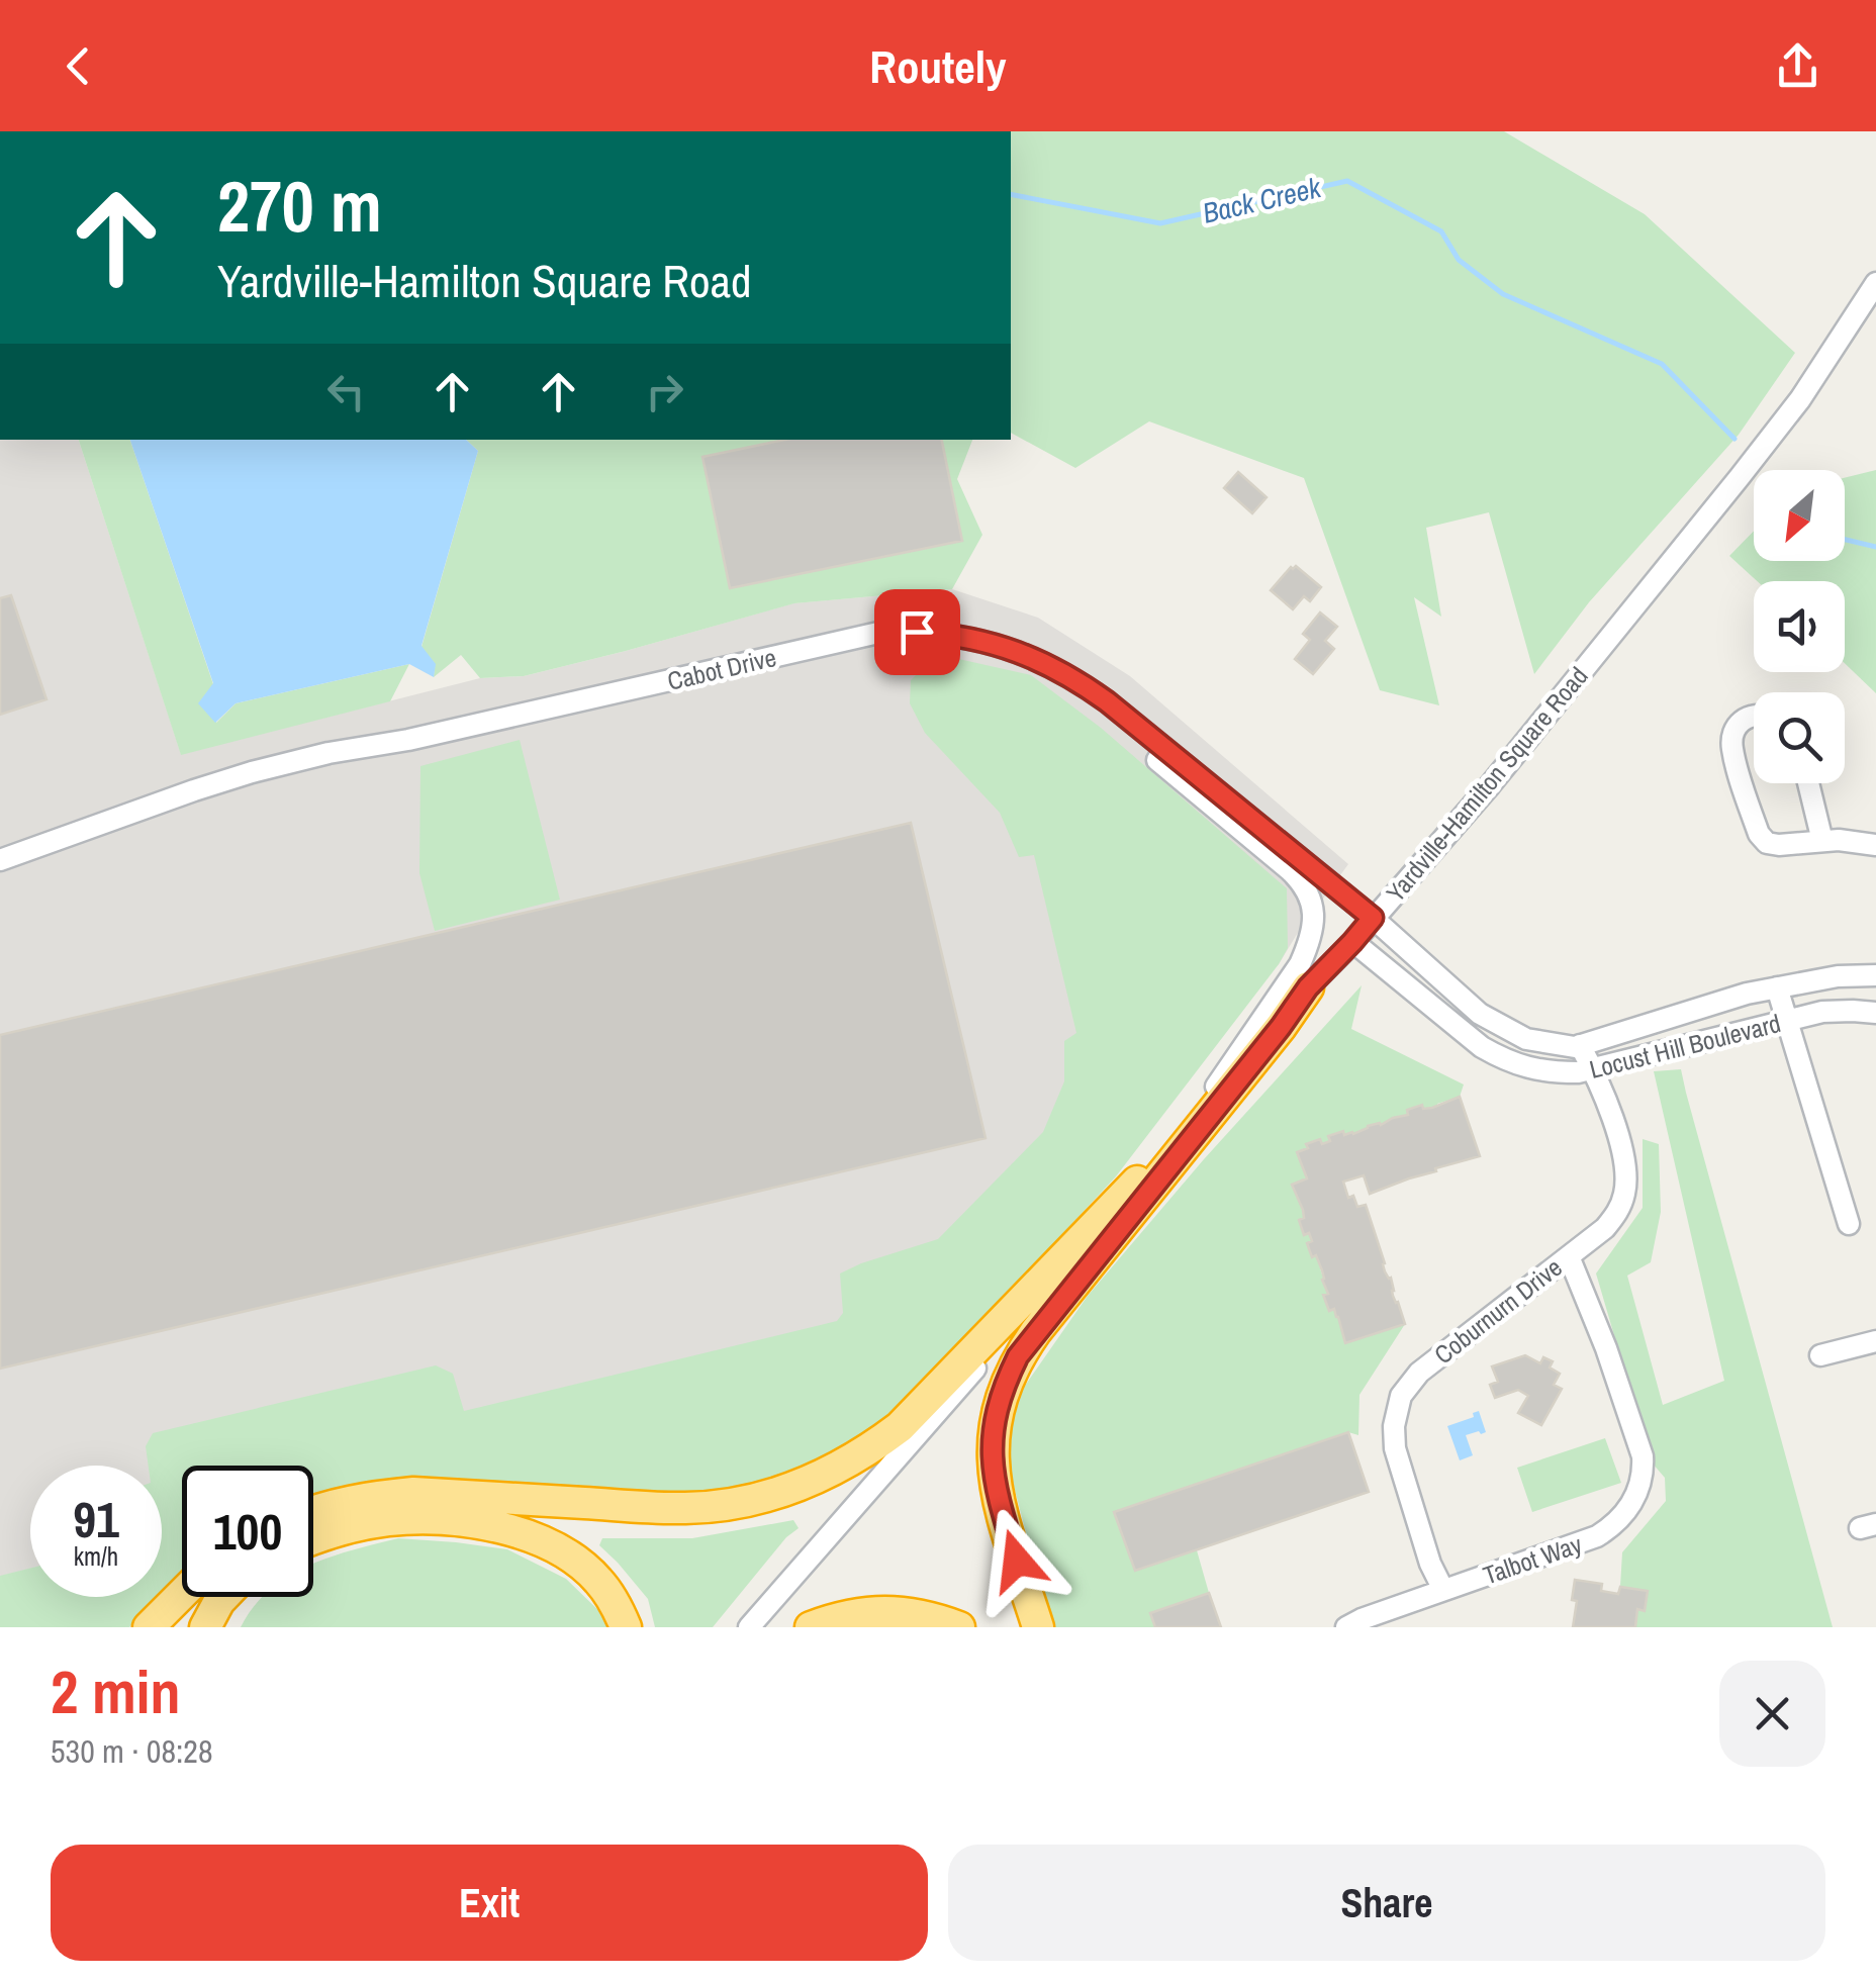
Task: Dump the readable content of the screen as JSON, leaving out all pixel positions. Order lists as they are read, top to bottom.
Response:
{
  "streets": {
    "street": [
      "Cabot Drive",
      "Yardville-Hamilton Square Road",
      "Locust Hill Boulevard",
      "Coburnurn Drive",
      "Talbot Way"
    ]
  },
  "crossings": [
    ["Cabot Drive", "Yardville-Hamilton Square Road"],
    ["Cabot Drive", "Locust Hill Boulevard"],
    ["Yardville-Hamilton Square Road", "Locust Hill Boulevard"],
    ["Locust Hill Boulevard", "Coburnurn Drive"],
    ["Coburnurn Drive", "Talbot Way"]
  ],
  "water": ["Back Creek"],
  "north": "bottom left",
  "page": {
    "header": "Routely",
    "turn": ["270 m", "Yardville-Hamilton Square Road"],
    "speed": "91 km/h",
    "limit": "100",
    "heading": ["2 min", "530 m · 08:28"],
    "buttons": ["Exit", "Share"]
  }
}
